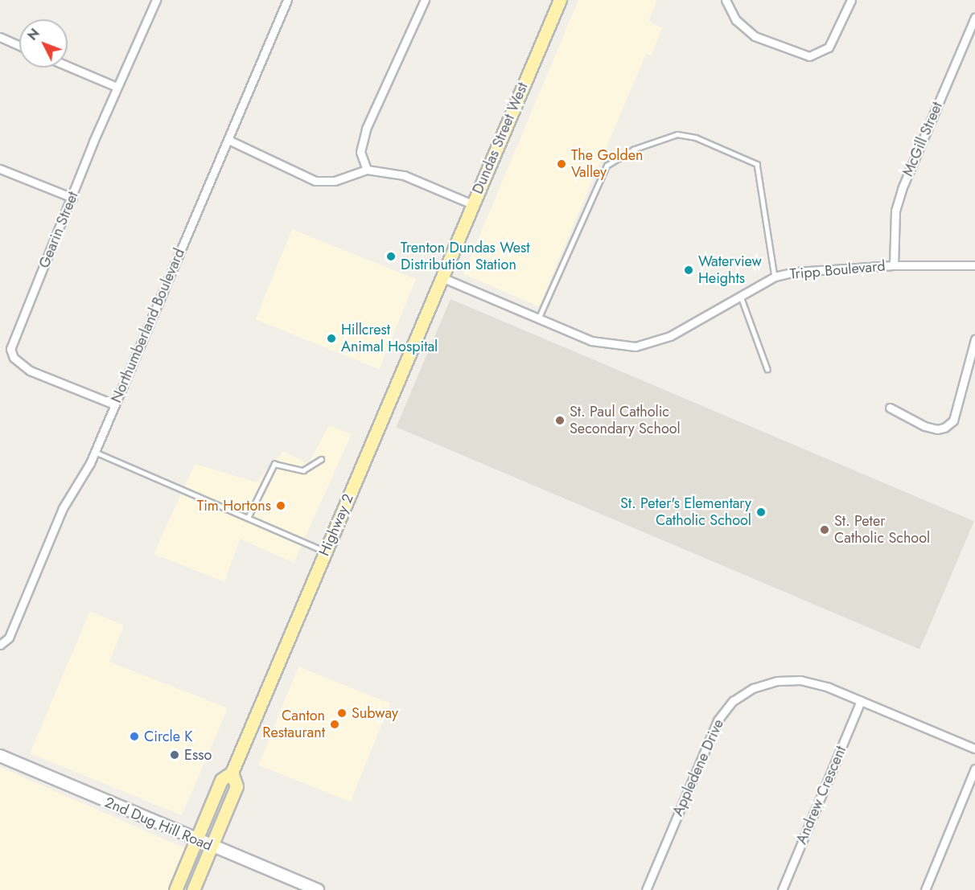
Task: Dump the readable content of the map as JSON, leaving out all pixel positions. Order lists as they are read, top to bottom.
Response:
{
  "streets": {
    "main road": ["Dundas Street West", "Highway 2"],
    "street": [
      "McGill Street",
      "Gearin Street",
      "Tripp Boulevard",
      "Northumberland Boulevard",
      "Appledene Drive",
      "Andrew Crescent",
      "2nd Dug Hill Road"
    ]
  },
  "crossings": [
    ["Dundas Street West", "Tripp Boulevard"],
    ["Dundas Street West", "Highway 2"],
    ["McGill Street", "Tripp Boulevard"],
    ["Gearin Street", "Northumberland Boulevard"],
    ["Tripp Boulevard", "Highway 2"],
    ["Highway 2", "2nd Dug Hill Road"],
    ["Appledene Drive", "Andrew Crescent"]
  ],
  "places": [
    "The Golden Valley",
    "Trenton Dundas West Distribution Station",
    "Waterview Heights",
    "Hillcrest Animal Hospital",
    "St. Paul Catholic Secondary School",
    "Tim Hortons",
    "St. Peter's Elementary Catholic School",
    "St. Peter Catholic School",
    "Subway",
    "Canton Restaurant",
    "Circle K",
    "Esso"
  ],
  "north": "top left"
}
